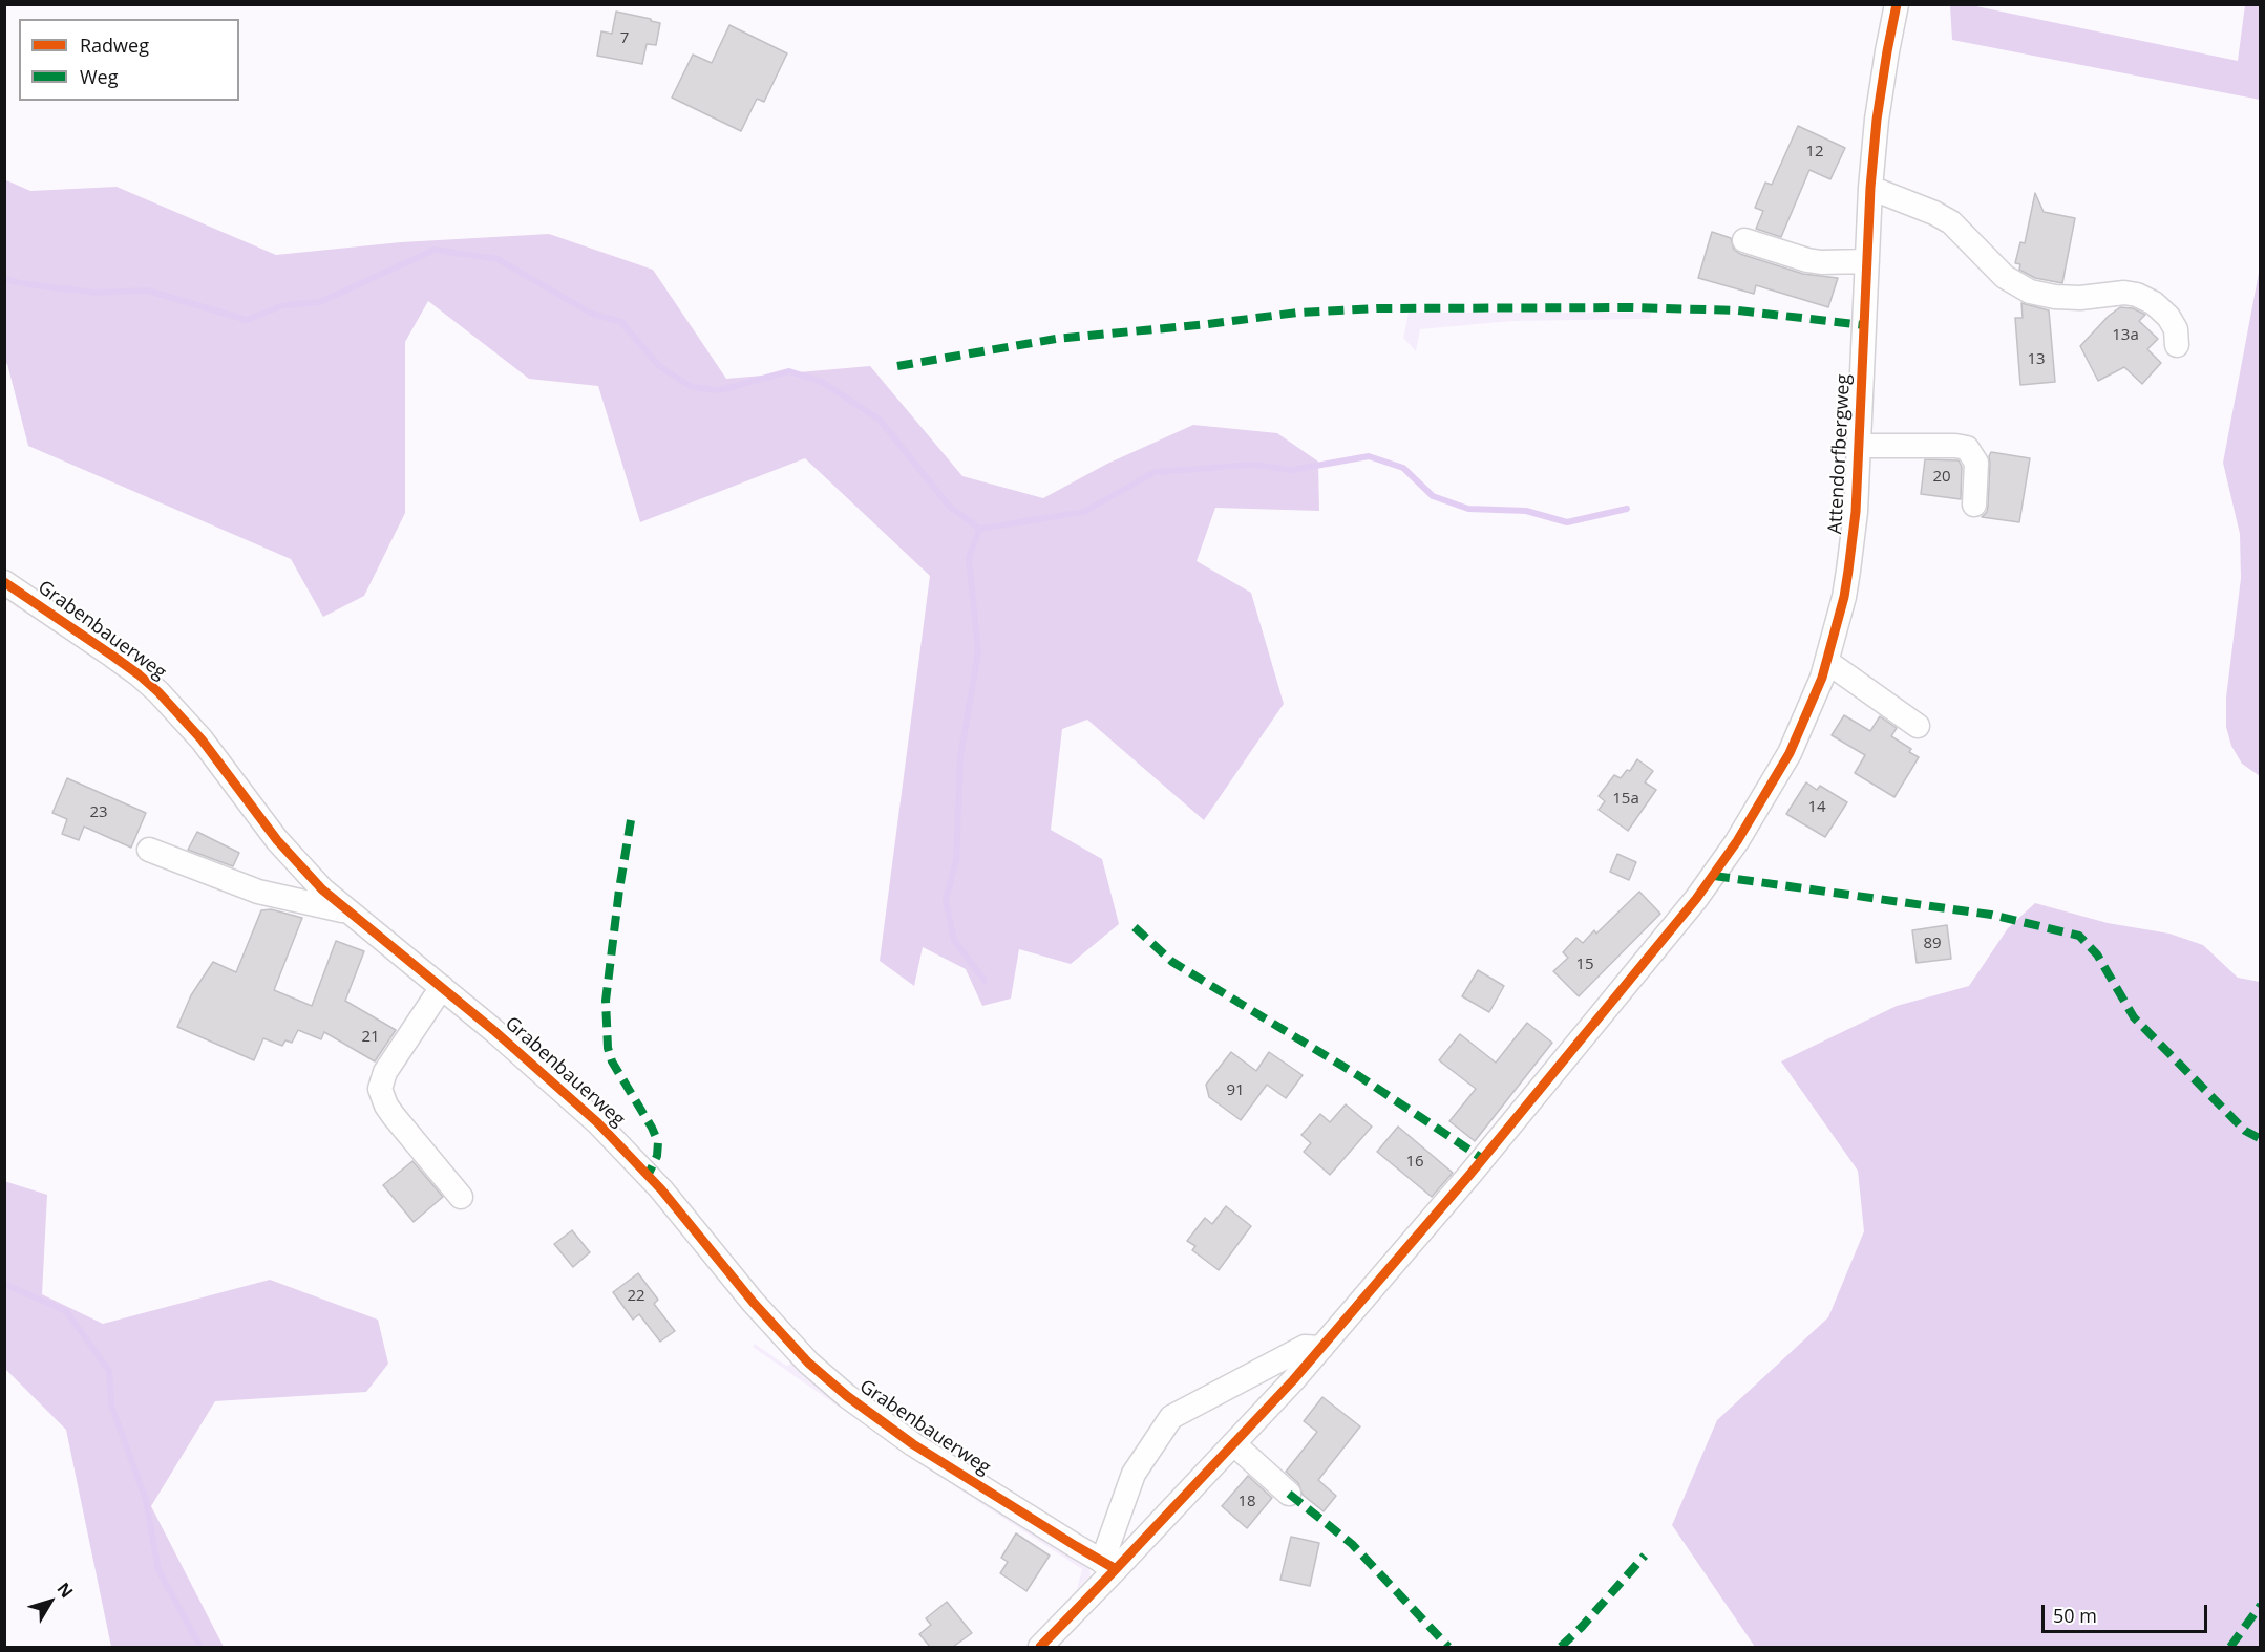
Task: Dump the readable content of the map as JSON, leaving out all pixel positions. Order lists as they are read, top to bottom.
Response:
{
  "streets": {
    "street": ["Attendorfbergweg", "Grabenbauerweg"]
  },
  "crossings": [
    ["Attendorfbergweg", "Grabenbauerweg"]
  ],
  "house_numbers": [
    "7",
    "12",
    "13a",
    "13",
    "20",
    "15a",
    "14",
    "23",
    "89",
    "15",
    "21",
    "91",
    "16",
    "22",
    "18"
  ],
  "legend": ["Radweg", "Weg"],
  "scale_bar": "50 m",
  "north": "top right"
}
